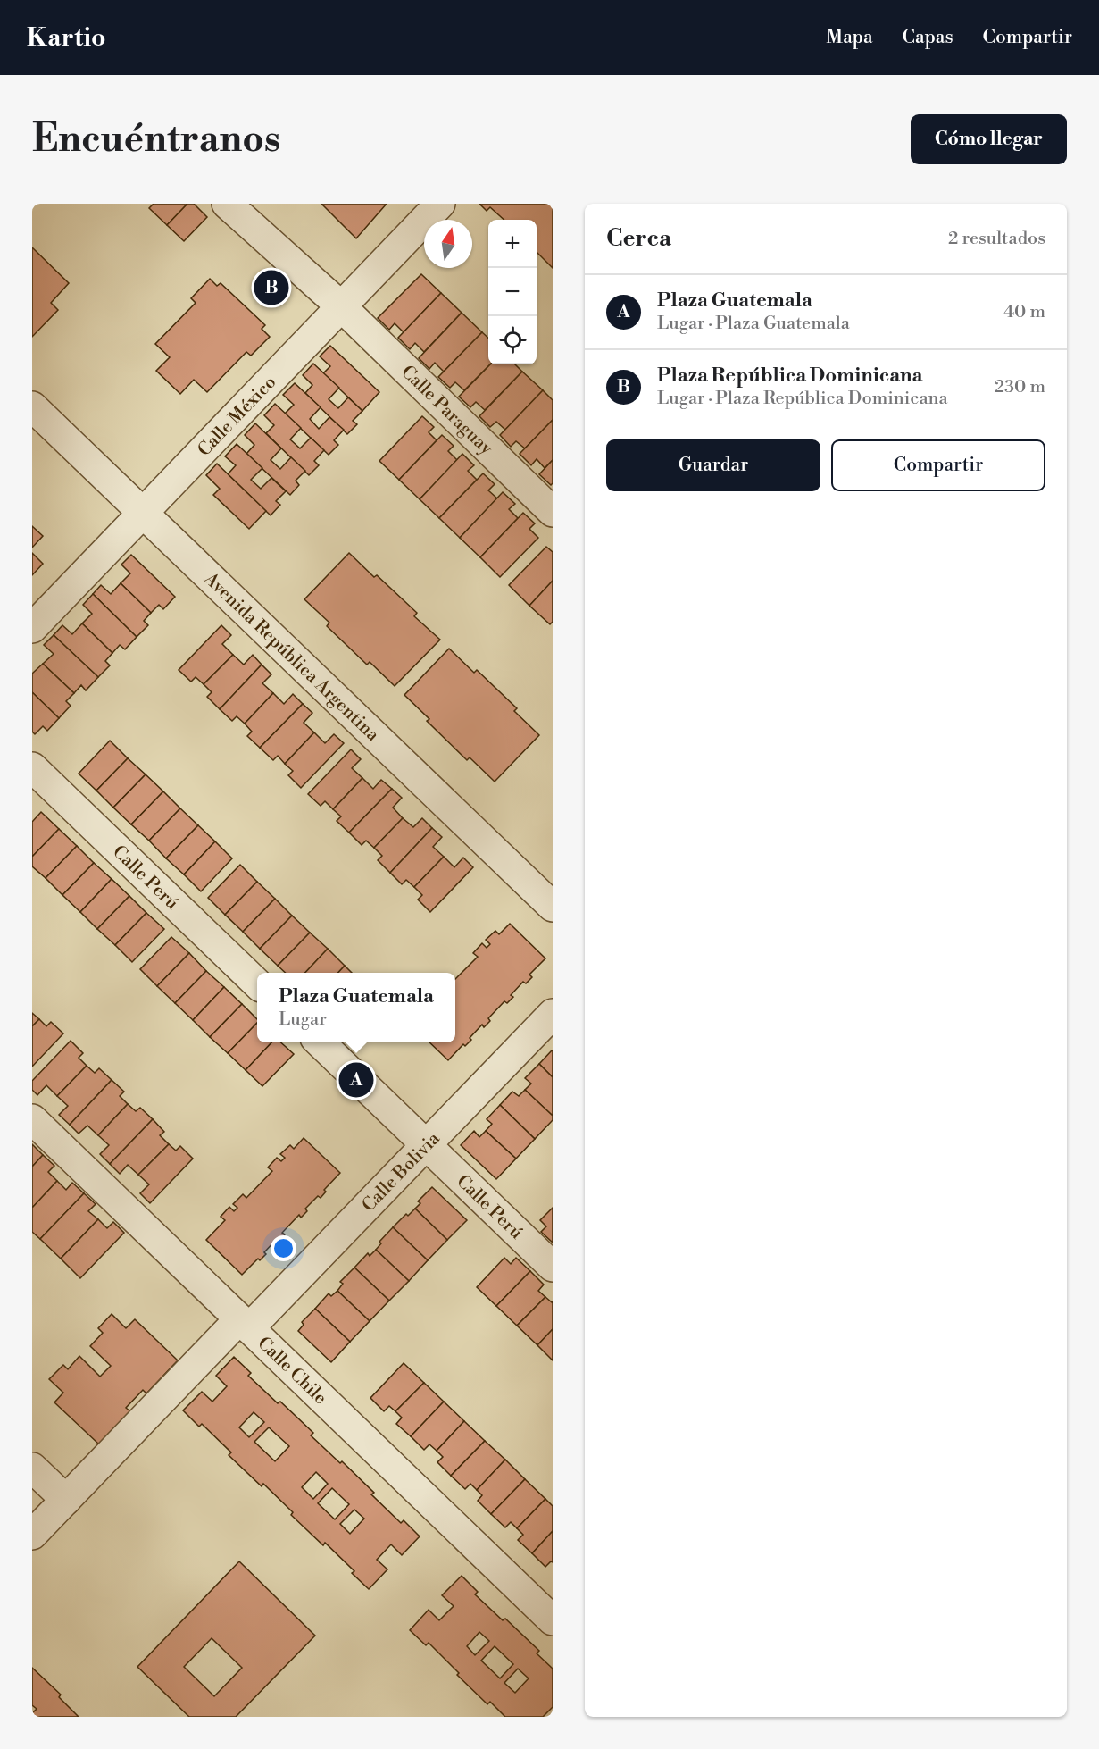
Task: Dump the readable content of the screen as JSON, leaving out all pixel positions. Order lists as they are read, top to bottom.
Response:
{
  "streets": {
    "street": [
      "Calle Paraguay",
      "Calle México",
      "Avenida República Argentina",
      "Calle Perú",
      "Calle Bolivia",
      "Calle Chile"
    ]
  },
  "crossings": [
    ["Calle Paraguay", "Calle México"],
    ["Calle México", "Avenida República Argentina"],
    ["Calle Perú", "Calle Bolivia"],
    ["Calle Bolivia", "Calle Chile"]
  ],
  "north": "top",
  "page": {
    "header": "Kartio",
    "nav": ["Mapa", "Capas", "Compartir"],
    "buttons": [
      "Cómo llegar",
      ["Guardar", "Compartir"]
    ],
    "title": "Encuéntranos",
    "heading": ["Cerca", "2 resultados"],
    "map_buttons": ["+", "−"],
    "pins": ["B", "A"],
    "list": [
      {
        "mark": "A",
        "name": "Plaza Guatemala",
        "note": "Lugar · Plaza Guatemala",
        "value": "40 m"
      },
      {
        "mark": "B",
        "name": "Plaza República Dominicana",
        "note": "Lugar · Plaza República Dominicana",
        "value": "230 m"
      }
    ],
    "popup": ["Plaza Guatemala", "Lugar"]
  }
}
